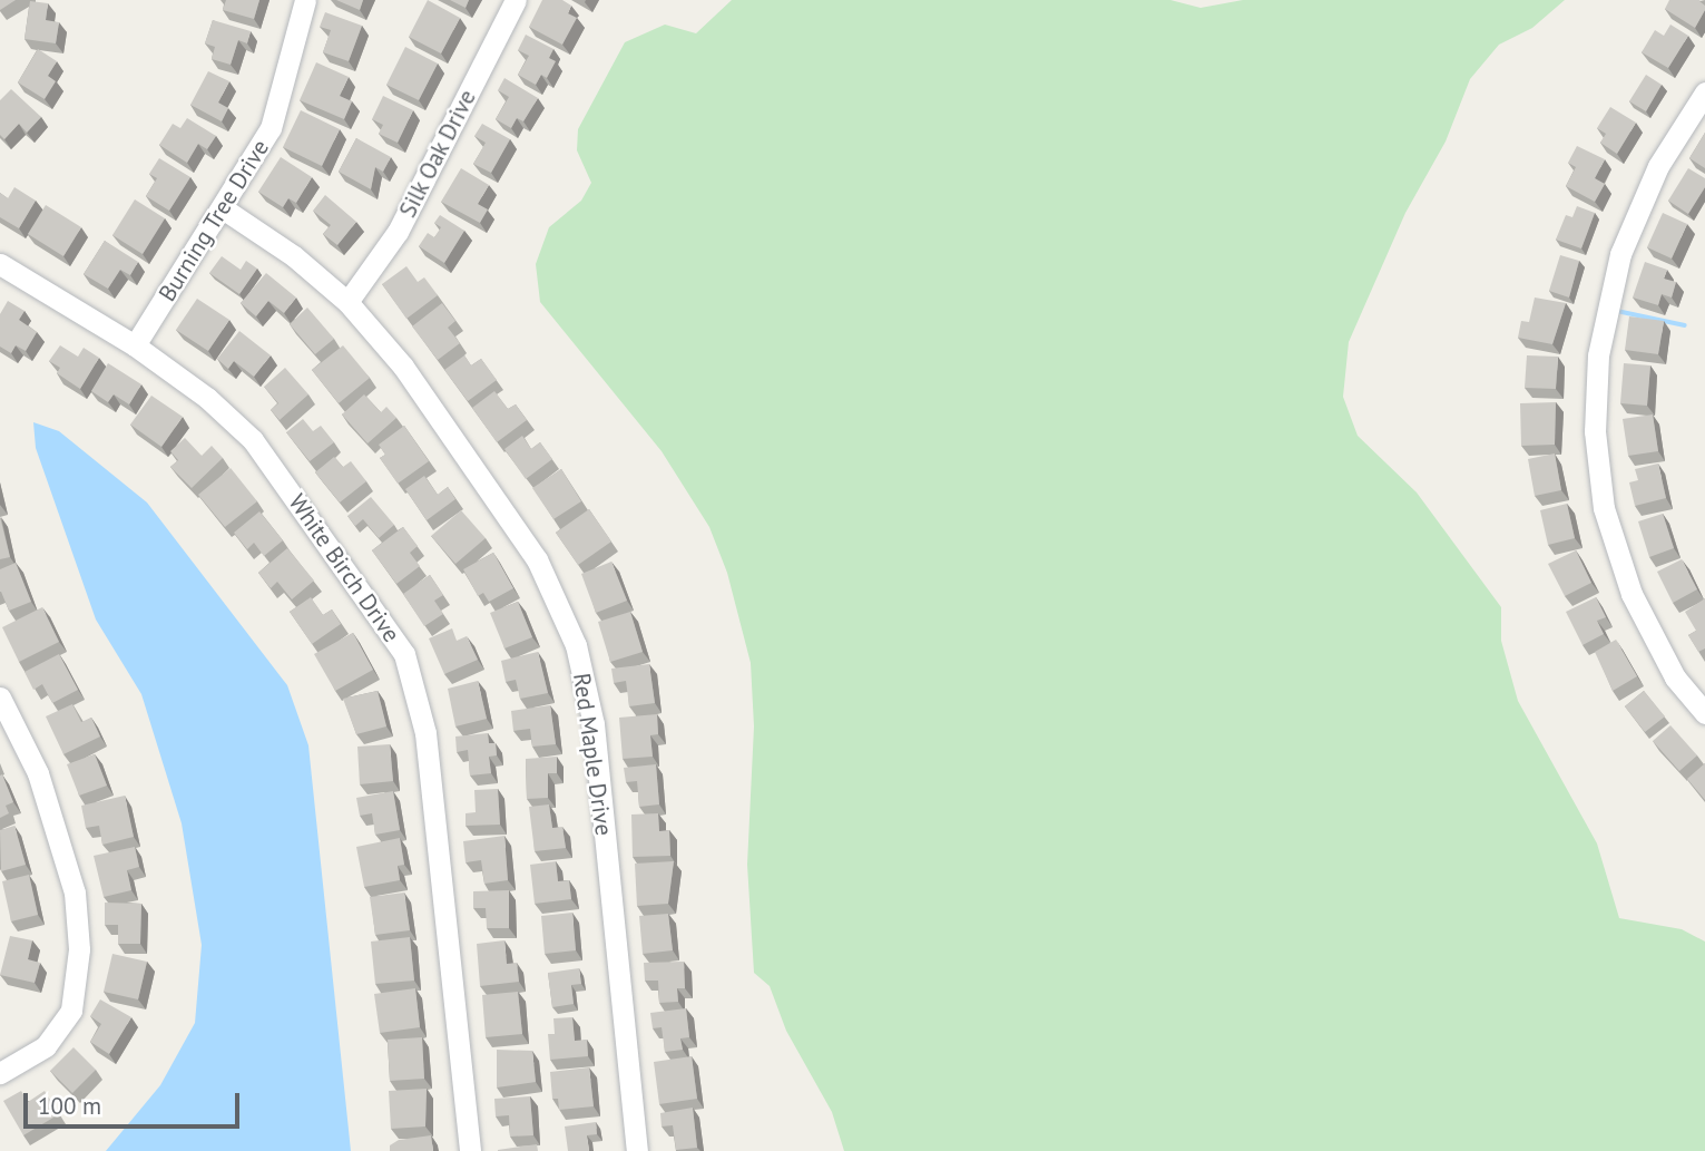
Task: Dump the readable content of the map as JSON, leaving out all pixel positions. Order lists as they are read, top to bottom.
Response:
{
  "streets": {
    "street": [
      "Silk Oak Drive",
      "Burning Tree Drive",
      "White Birch Drive",
      "Red Maple Drive"
    ]
  },
  "crossings": [
    ["Silk Oak Drive", "Red Maple Drive"],
    ["Burning Tree Drive", "White Birch Drive"],
    ["Burning Tree Drive", "Red Maple Drive"]
  ],
  "scale_bar": "100 m"
}
